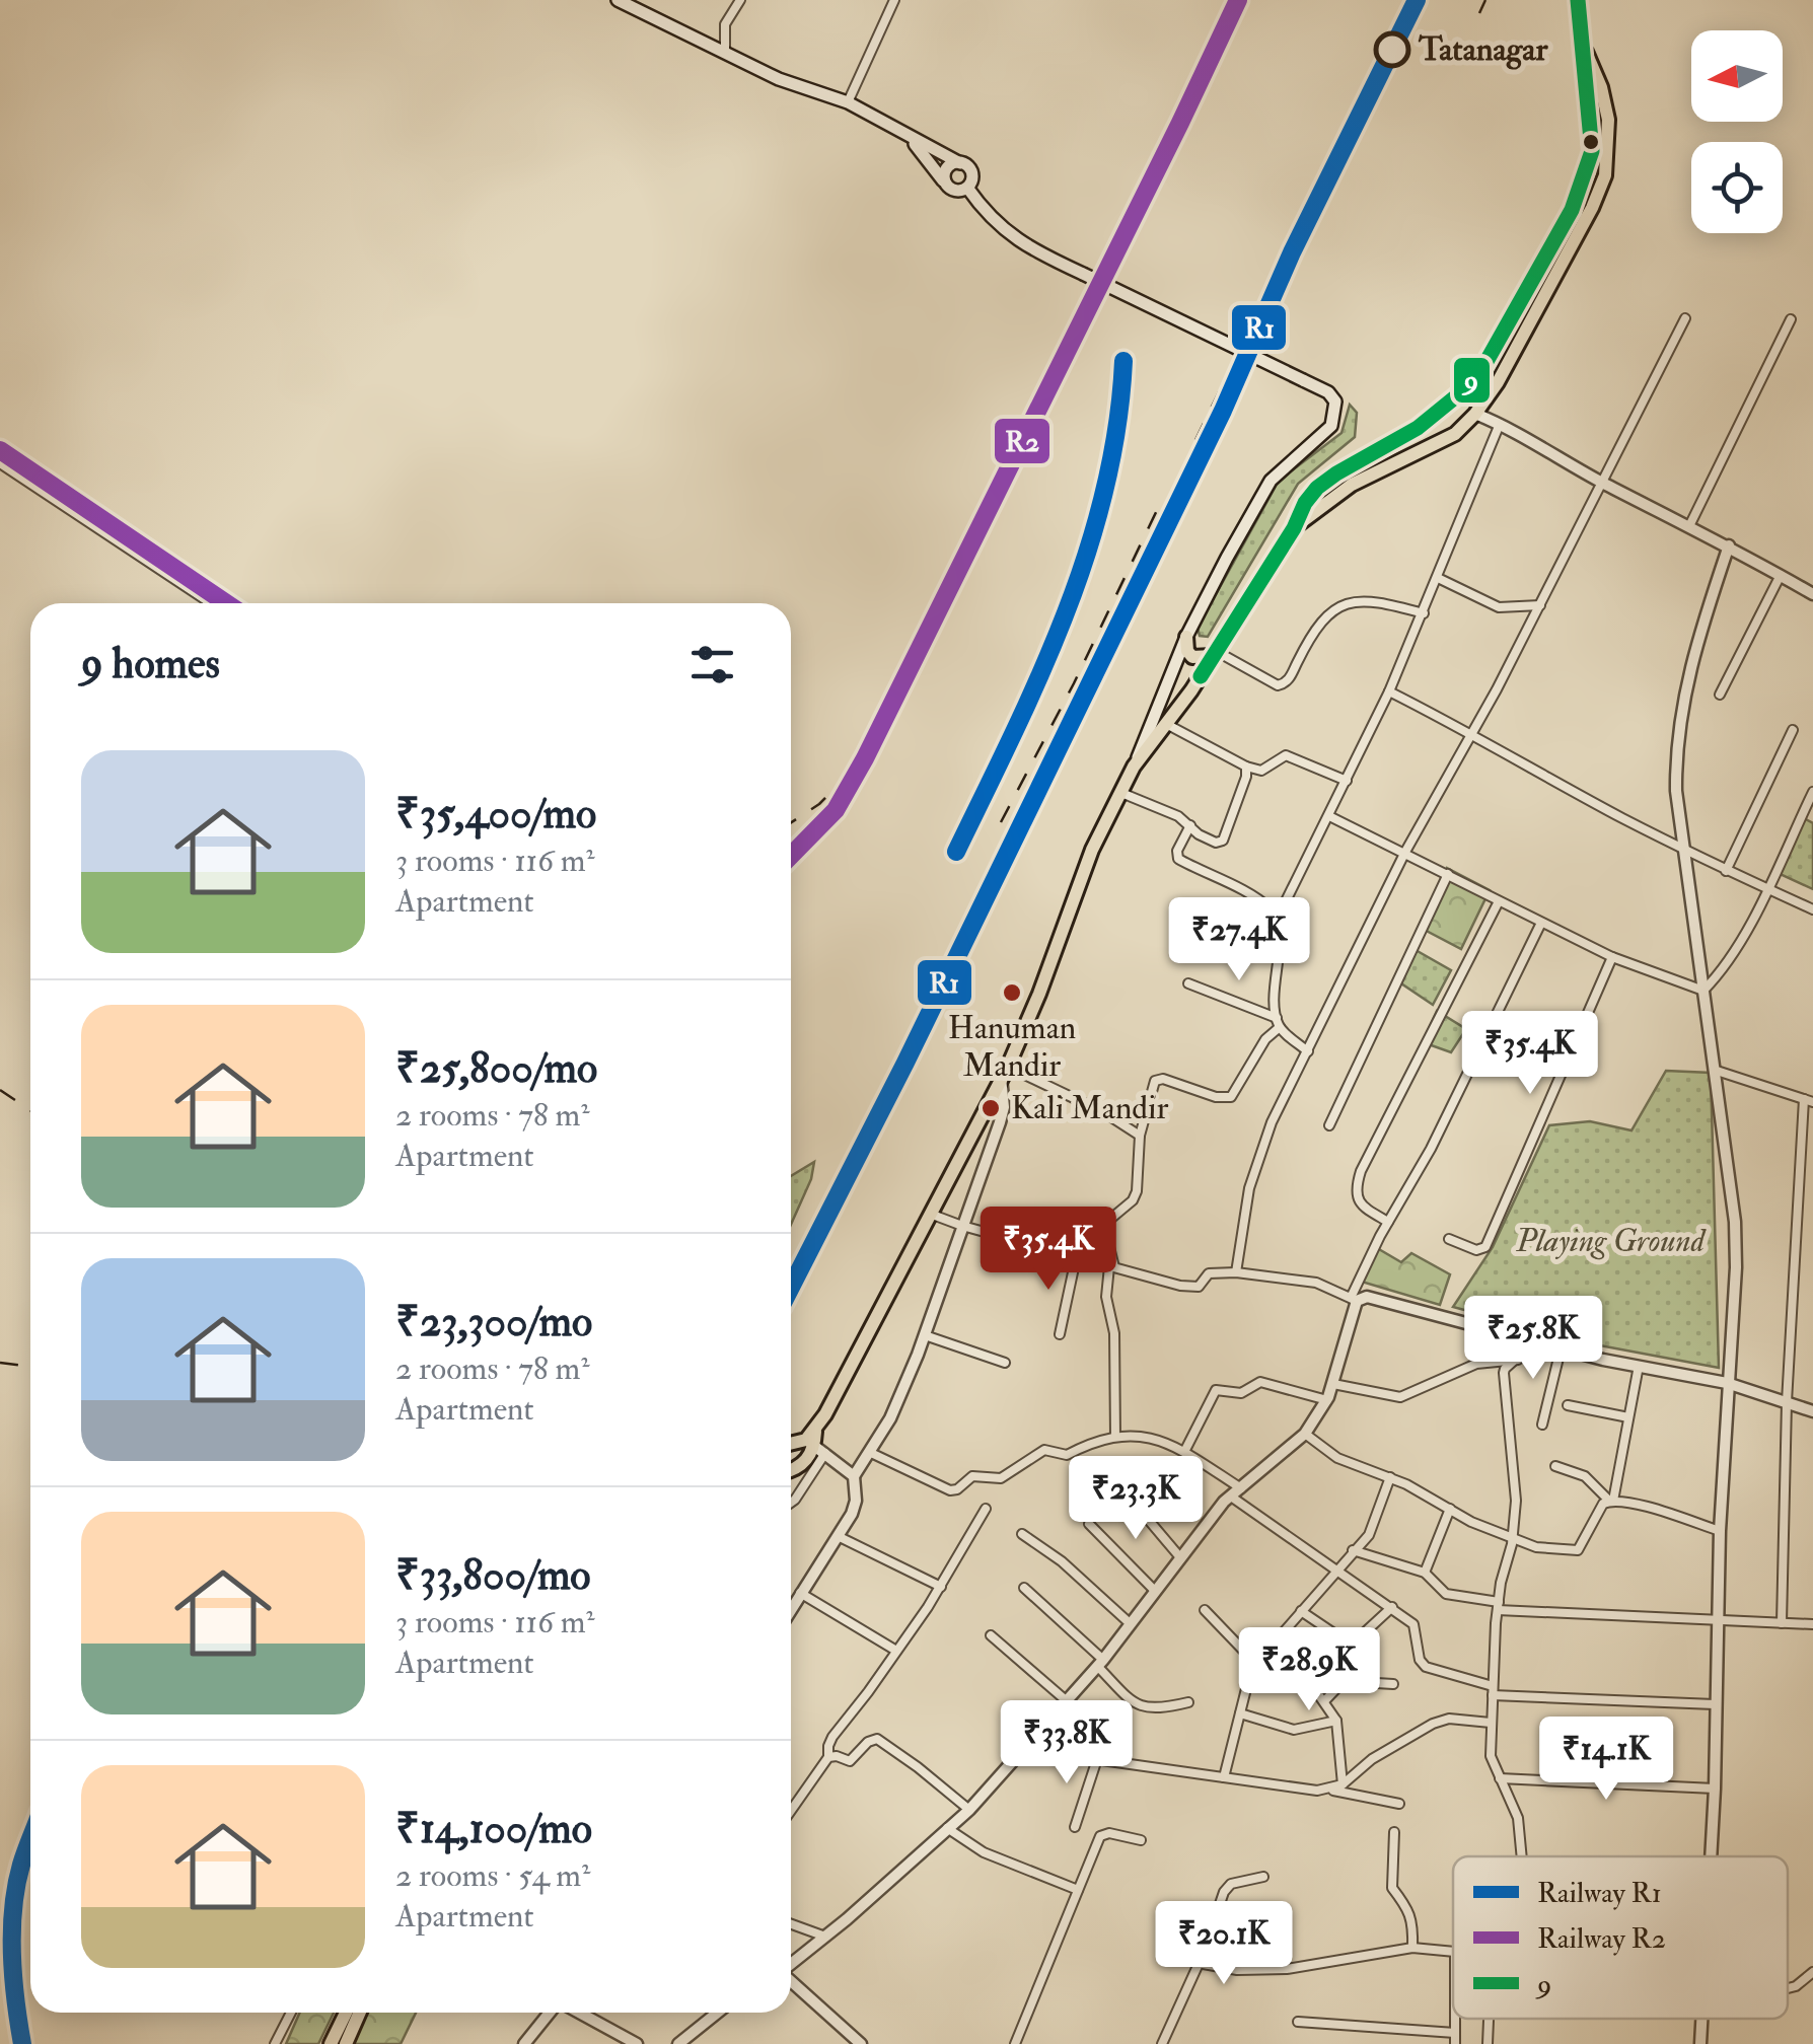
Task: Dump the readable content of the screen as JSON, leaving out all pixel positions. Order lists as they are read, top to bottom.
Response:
{
  "parks": ["Playing Ground"],
  "places": ["Tatanagar", "Hanuman Mandir", "Kali Mandir"],
  "lines": ["rail line R1", "rail line R2", "transit line 9"],
  "legend": ["Railway R1", "Railway R2", "9"],
  "north": "left",
  "page": {
    "heading": "9 homes",
    "list": [
      {
        "name": "₹35,400/mo",
        "note": "3 rooms · 116 m² · Apartment"
      },
      {
        "name": "₹25,800/mo",
        "note": "2 rooms · 78 m² · Apartment"
      },
      {
        "name": "₹23,300/mo",
        "note": "2 rooms · 78 m² · Apartment"
      },
      {
        "name": "₹33,800/mo",
        "note": "3 rooms · 116 m² · Apartment"
      },
      {
        "name": "₹14,100/mo",
        "note": "2 rooms · 54 m² · Apartment"
      }
    ],
    "price": [
      "₹27.4K",
      "₹35.4K",
      "₹35.4K",
      "₹25.8K",
      "₹23.3K",
      "₹28.9K",
      "₹33.8K",
      "₹14.1K",
      "₹20.1K"
    ]
  }
}
